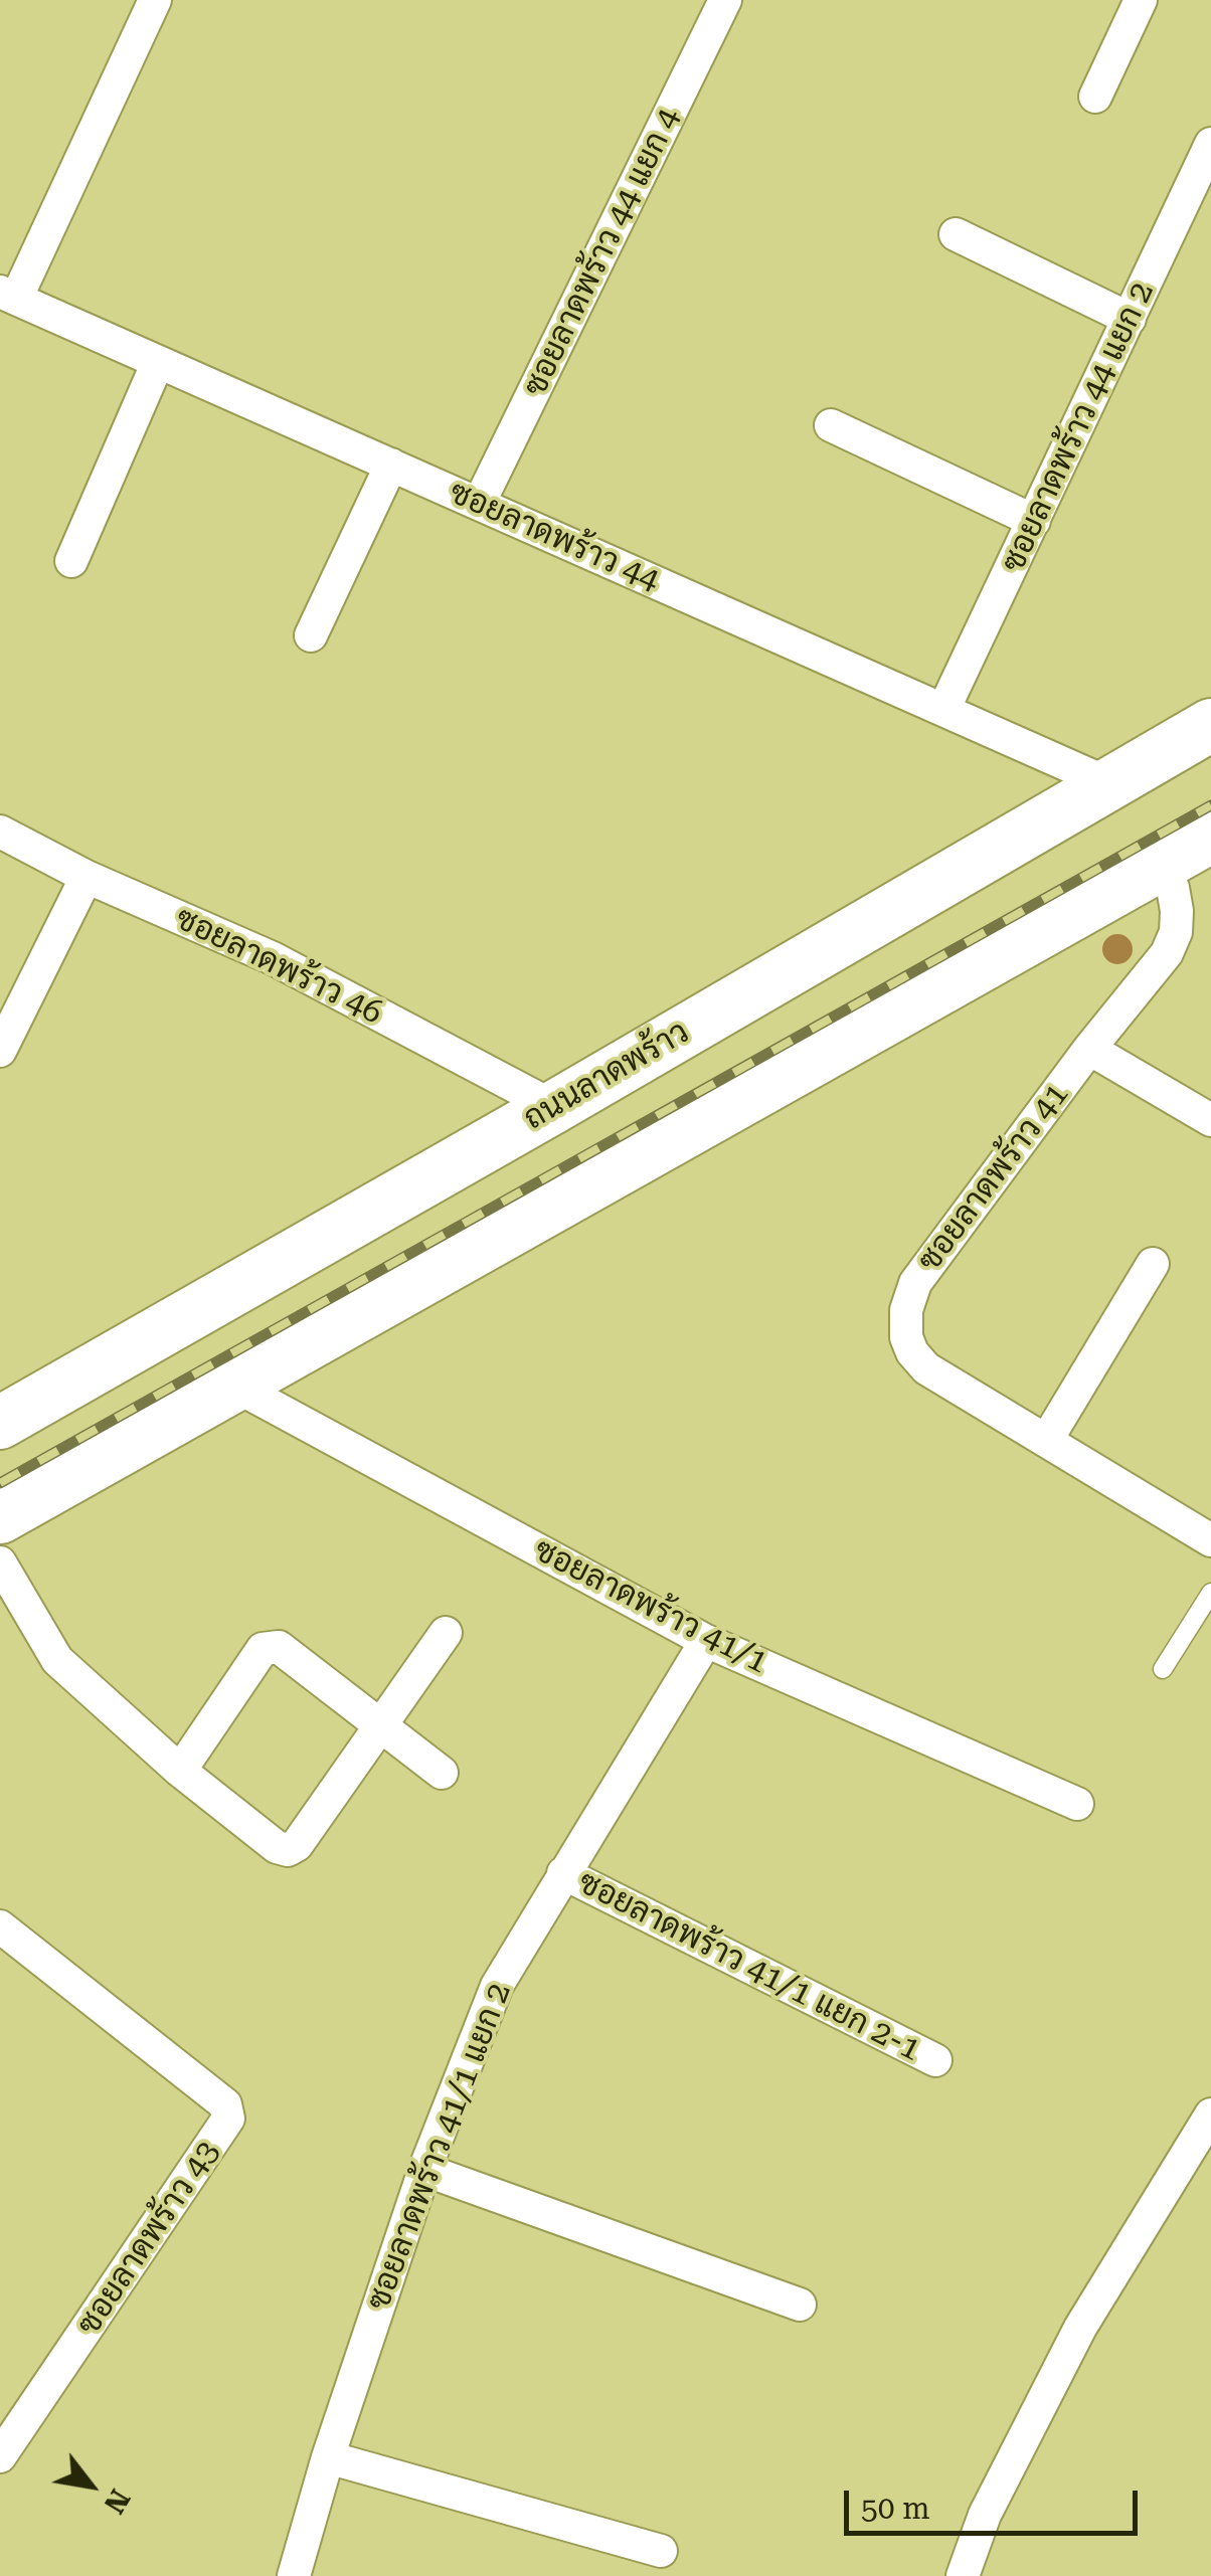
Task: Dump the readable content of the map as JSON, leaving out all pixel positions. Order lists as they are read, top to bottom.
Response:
{
  "streets": {
    "main road": ["ถนนลาดพร้าว"],
    "street": [
      "ซอยลาดพร้าว 44 แยก 4",
      "ซอยลาดพร้าว 44 แยก 2",
      "ซอยลาดพร้าว 44",
      "ซอยลาดพร้าว 46",
      "ซอยลาดพร้าว 41",
      "ซอยลาดพร้าว 41/1",
      "ซอยลาดพร้าว 41/1 แยก 2-1",
      "ซอยลาดพร้าว 41/1 แยก 2",
      "ซอยลาดพร้าว 43"
    ]
  },
  "crossings": [
    ["ซอยลาดพร้าว 44 แยก 4", "ซอยลาดพร้าว 44"],
    ["ซอยลาดพร้าว 44 แยก 2", "ซอยลาดพร้าว 44"],
    ["ซอยลาดพร้าว 44", "ถนนลาดพร้าว"],
    ["ซอยลาดพร้าว 46", "ถนนลาดพร้าว"],
    ["ซอยลาดพร้าว 41/1", "ซอยลาดพร้าว 41/1 แยก 2"],
    ["ซอยลาดพร้าว 41/1 แยก 2-1", "ซอยลาดพร้าว 41/1 แยก 2"]
  ],
  "scale_bar": "50 m",
  "north": "bottom right"
}
